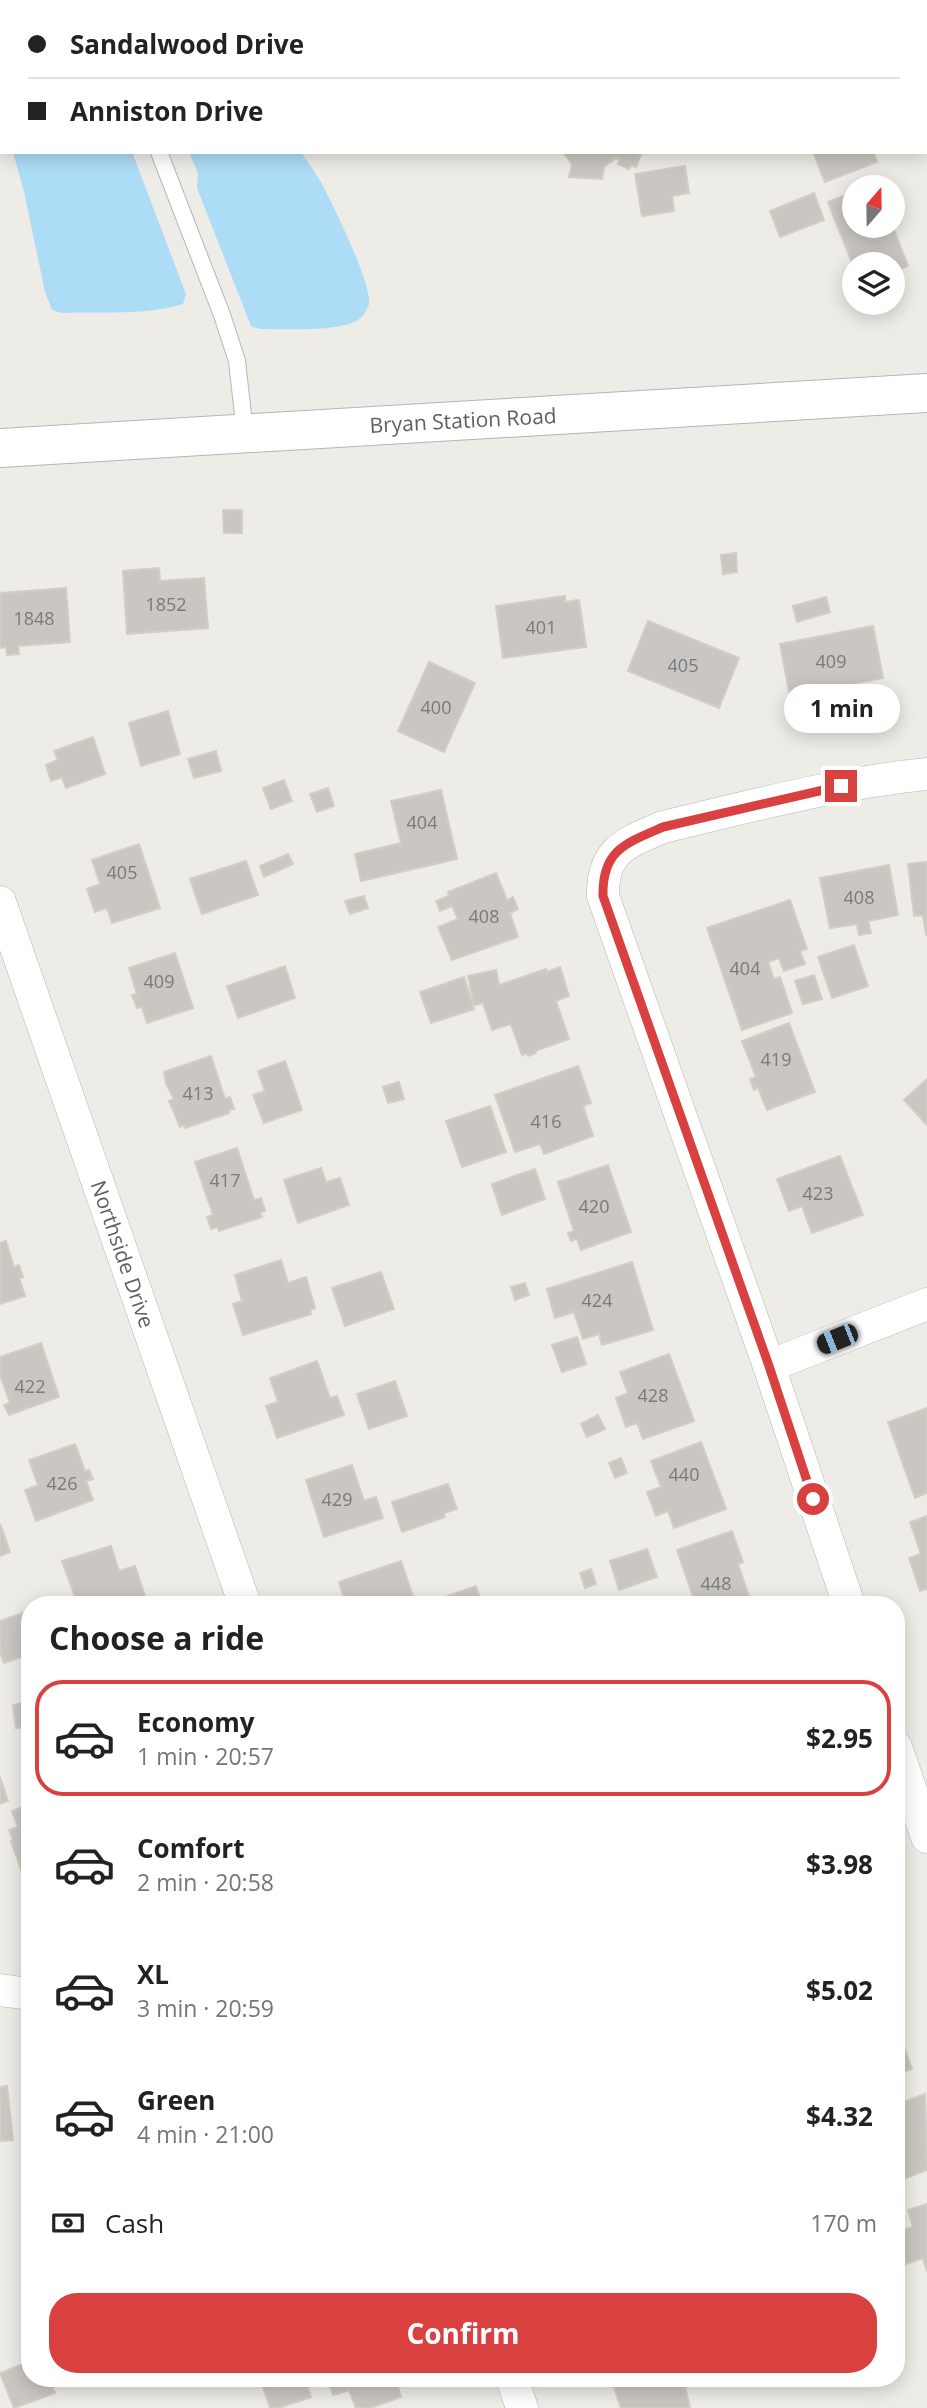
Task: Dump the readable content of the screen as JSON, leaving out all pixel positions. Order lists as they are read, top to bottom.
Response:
{
  "streets": {
    "main road": ["Bryan Station Road"],
    "street": ["Northside Drive"]
  },
  "house_numbers": [
    "1852",
    "1848",
    "401",
    "409",
    "405",
    "400",
    "404",
    "405",
    "408",
    "408",
    "404",
    "409",
    "419",
    "413",
    "416",
    "417",
    "423",
    "420",
    "424",
    "422",
    "428",
    "440",
    "426",
    "429",
    "448"
  ],
  "north": "top",
  "page": {
    "banner": ["Sandalwood Drive", "Anniston Drive"],
    "bubble": "1 min",
    "heading": "Choose a ride",
    "list": [
      {
        "name": "Economy",
        "note": "1 min · 20:57",
        "value": "$2.95"
      },
      {
        "name": "Comfort",
        "note": "2 min · 20:58",
        "value": "$3.98"
      },
      {
        "name": "XL",
        "note": "3 min · 20:59",
        "value": "$5.02"
      },
      {
        "name": "Green",
        "note": "4 min · 21:00",
        "value": "$4.32"
      }
    ],
    "pay": ["Cash", "170 m"],
    "buttons": "Confirm"
  }
}
